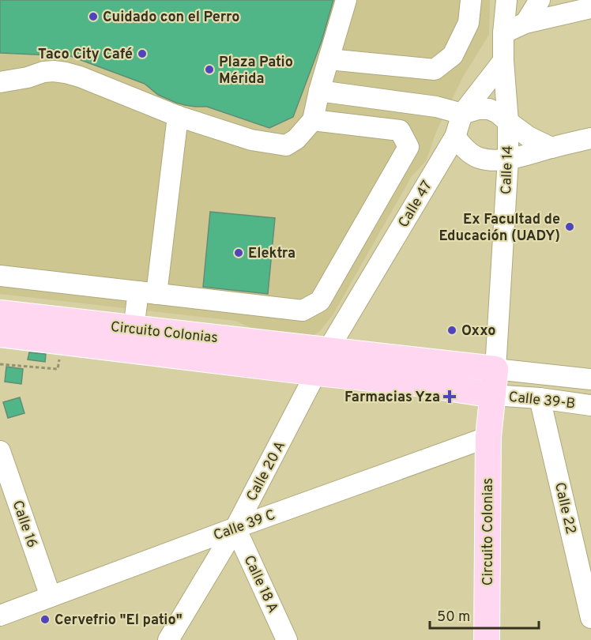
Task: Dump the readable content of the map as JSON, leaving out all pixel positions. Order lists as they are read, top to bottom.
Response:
{
  "streets": {
    "main road": ["Circuito Colonias"],
    "street": [
      "Calle 14",
      "Calle 47",
      "Calle 39-B",
      "Calle 20 A",
      "Calle 22",
      "Calle 16",
      "Calle 39 C",
      "Calle 18 A"
    ]
  },
  "crossings": [
    ["Calle 14", "Calle 47"],
    ["Calle 14", "Circuito Colonias"],
    ["Calle 14", "Calle 39-B"],
    ["Calle 47", "Circuito Colonias"],
    ["Circuito Colonias", "Calle 39-B"],
    ["Circuito Colonias", "Calle 20 A"],
    ["Circuito Colonias", "Calle 39 C"],
    ["Calle 39-B", "Calle 22"],
    ["Calle 20 A", "Calle 39 C"],
    ["Calle 20 A", "Calle 18 A"],
    ["Calle 16", "Calle 39 C"],
    ["Calle 39 C", "Calle 18 A"]
  ],
  "places": {
    "other": [
      "Cuidado con el Perro",
      "Taco City Café",
      "Plaza Patio Mérida",
      "Ex Facultad de Educación (UADY)",
      "Elektra",
      "Oxxo",
      "Cervefrio \"El patio\""
    ],
    "health": ["Farmacias Yza"]
  },
  "scale_bar": "50 m"
}
